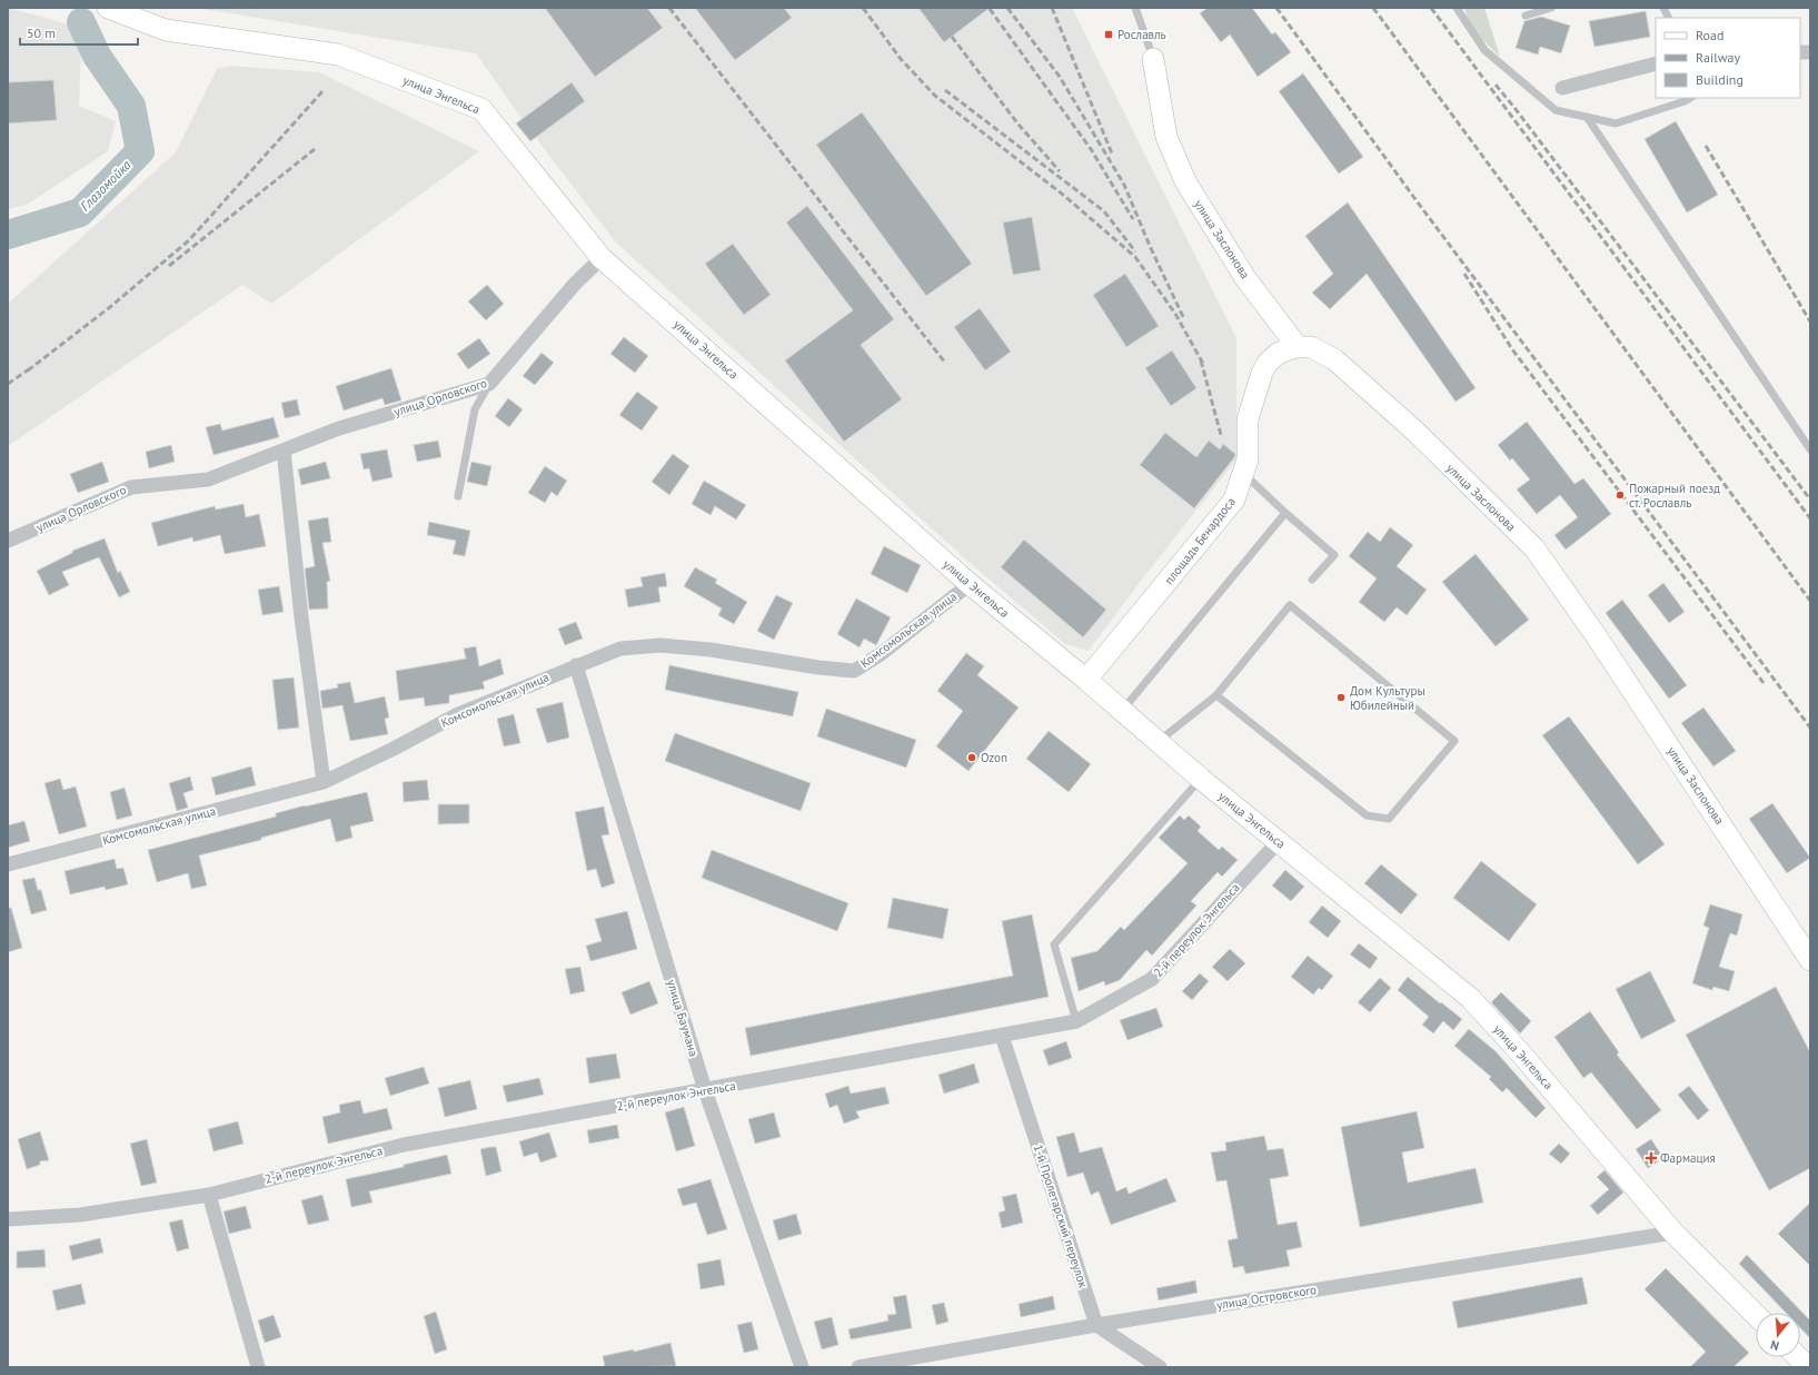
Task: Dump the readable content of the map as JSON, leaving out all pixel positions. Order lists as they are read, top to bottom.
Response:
{
  "streets": {
    "street": [
      "улица Энгельса",
      "улица Заслонова",
      "улица Орловского",
      "площадь Бенардоса",
      "Комсомольская улица",
      "2-й переулок Энгельса",
      "улица Баумана",
      "1-й Пролетарский переулок",
      "улица Островского"
    ]
  },
  "crossings": [
    ["улица Энгельса", "улица Орловского"],
    ["улица Энгельса", "площадь Бенардоса"],
    ["улица Энгельса", "Комсомольская улица"],
    ["улица Энгельса", "2-й переулок Энгельса"],
    ["улица Энгельса", "улица Островского"],
    ["улица Заслонова", "площадь Бенардоса"],
    ["Комсомольская улица", "улица Баумана"],
    ["2-й переулок Энгельса", "улица Баумана"],
    ["2-й переулок Энгельса", "1-й Пролетарский переулок"],
    ["1-й Пролетарский переулок", "улица Островского"]
  ],
  "water": ["Глазомойка"],
  "places": {
    "transit": ["Рославль"],
    "other": ["Пожарный поезд ст. Рославль", "Дом Культуры Юбилейный", "Ozon"],
    "health": ["Фармация"]
  },
  "legend": ["Road", "Railway", "Building"],
  "scale_bar": "50 m",
  "north": "bottom"
}
